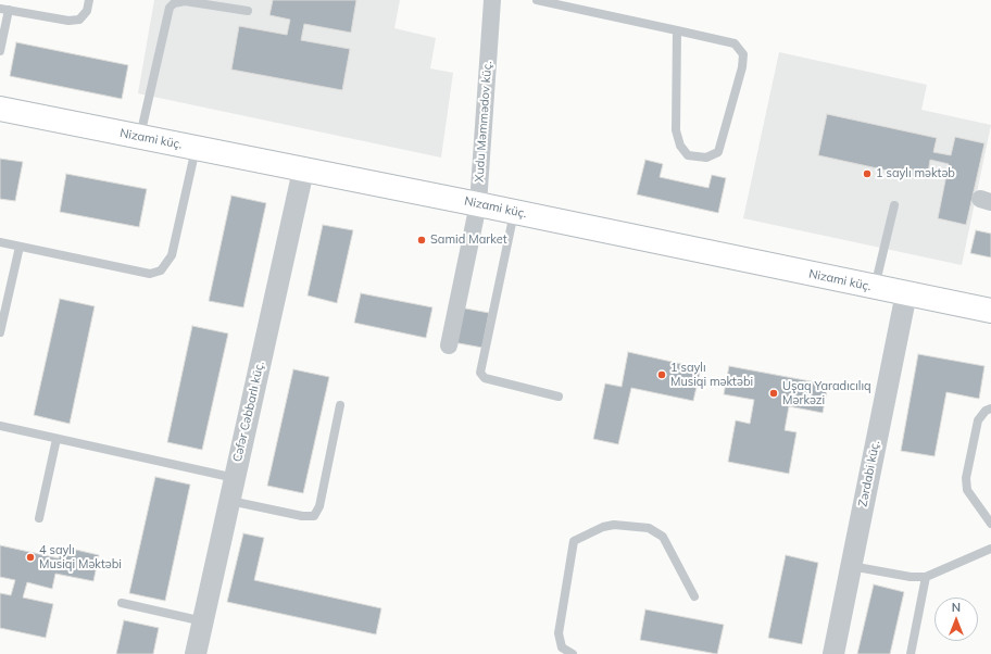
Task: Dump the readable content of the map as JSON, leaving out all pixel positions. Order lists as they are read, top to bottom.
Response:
{
  "streets": {
    "main road": ["Nizami küç."],
    "street": ["Xudu Məmmədov küç.", "Cəfər Cəbbarlı küç.", "Zərdabi küç."]
  },
  "crossings": [
    ["Xudu Məmmədov küç.", "Nizami küç."],
    ["Nizami küç.", "Cəfər Cəbbarlı küç."],
    ["Nizami küç.", "Zərdabi küç."]
  ],
  "places": [
    "1 saylı məktəb",
    "Samid Market",
    "1 saylı Musiqi məktəbi",
    "Uşaq Yaradıcılıq Mərkəzi",
    "4 saylı Musiqi Məktəbi"
  ],
  "north": "top"
}
